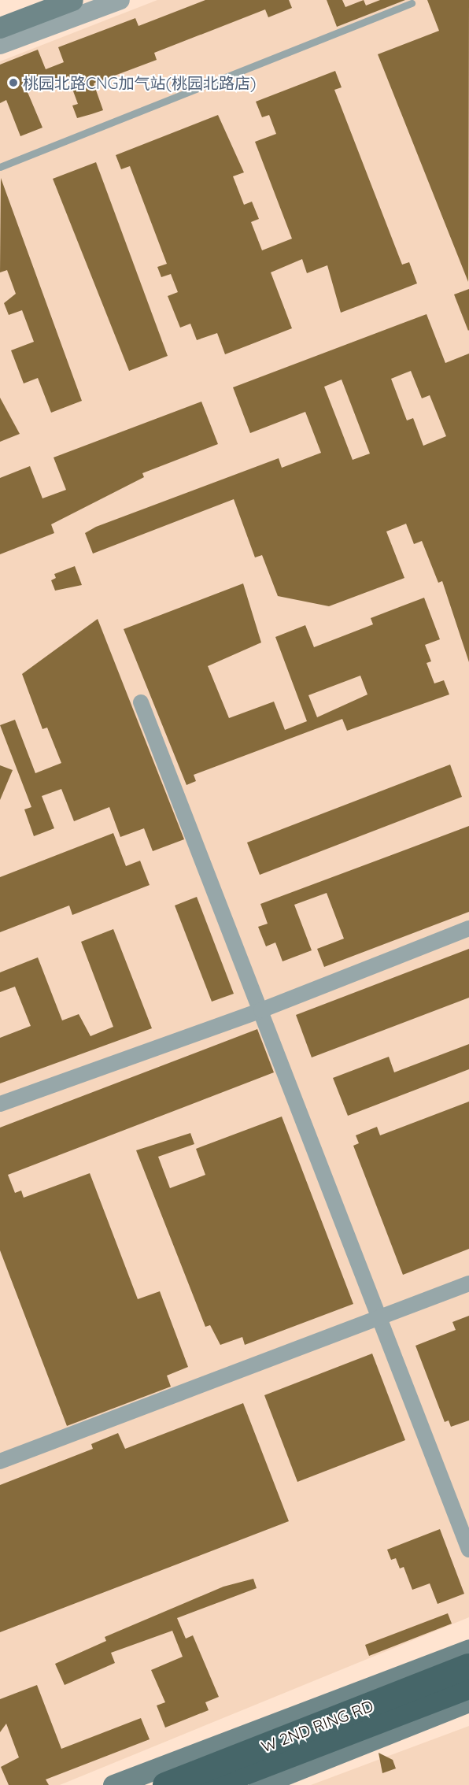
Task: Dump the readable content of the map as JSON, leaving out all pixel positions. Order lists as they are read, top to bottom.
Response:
{
  "streets": {
    "highway": ["W 2ND RING RD"]
  },
  "places": ["桃园北路CNG加气站(桃园北路店)"]
}
